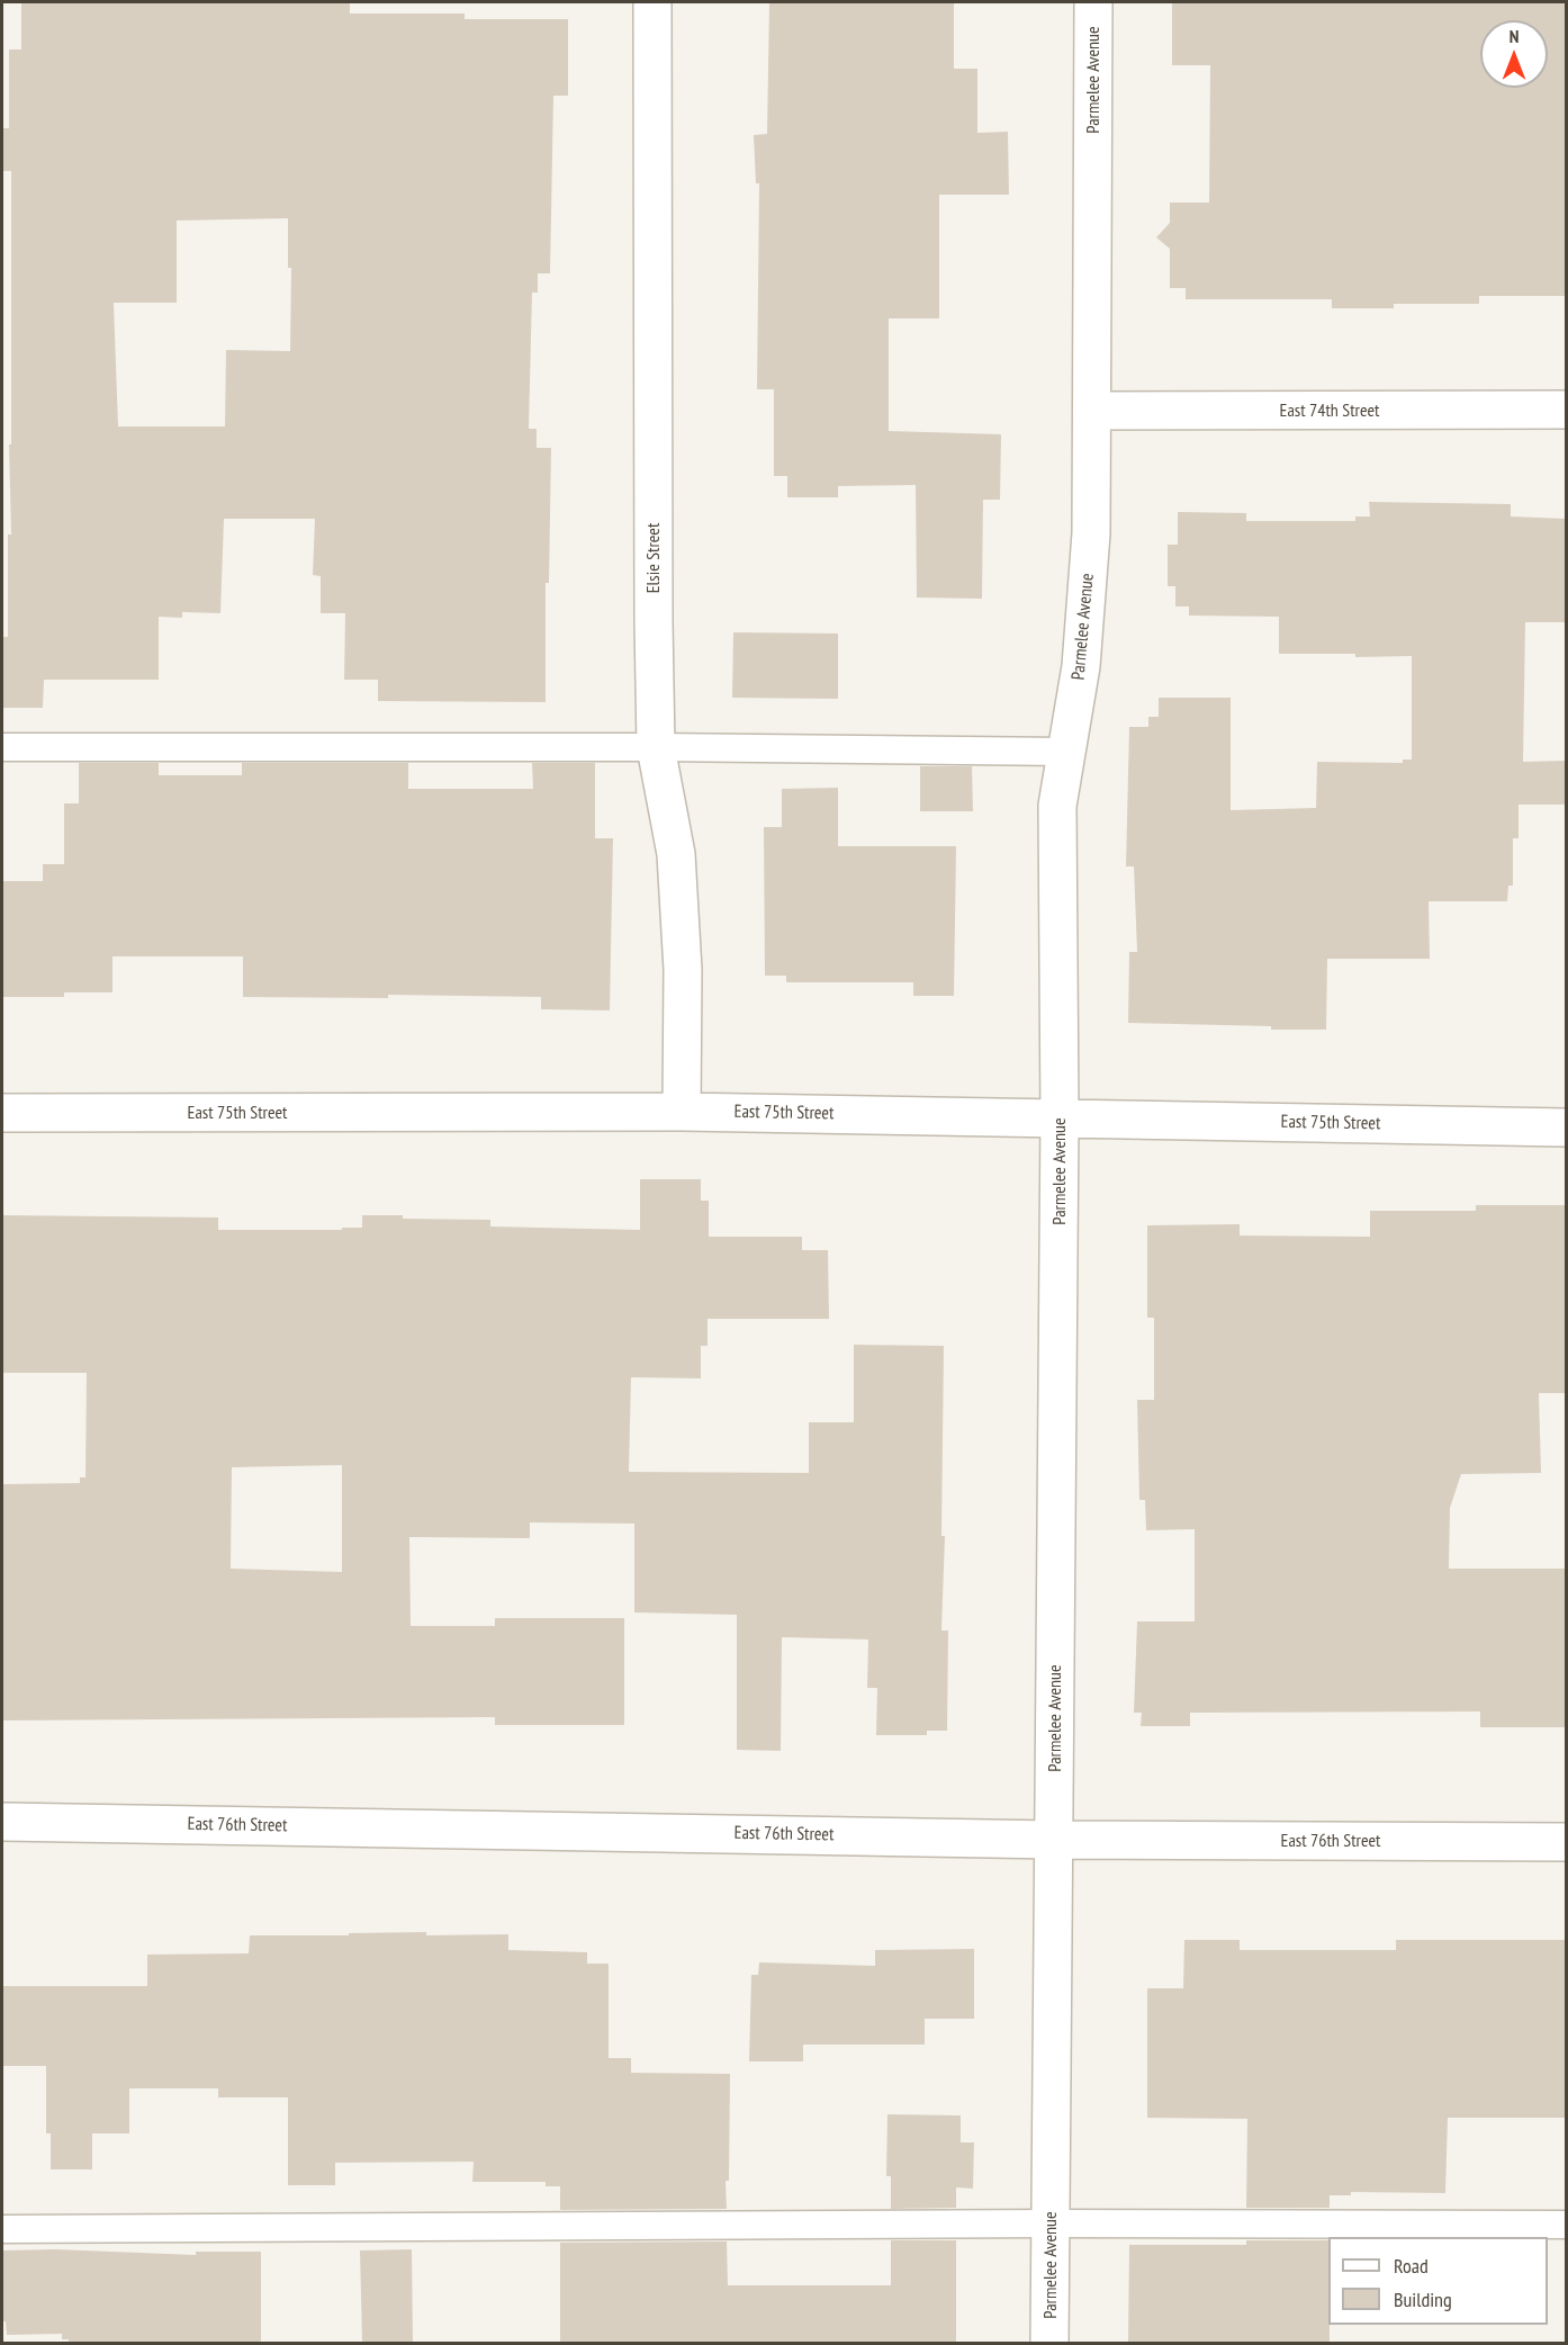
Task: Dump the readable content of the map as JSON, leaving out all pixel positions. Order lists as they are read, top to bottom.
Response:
{
  "streets": {
    "street": [
      "Parmelee Avenue",
      "East 74th Street",
      "Elsie Street",
      "East 75th Street",
      "East 76th Street"
    ]
  },
  "crossings": [
    ["Parmelee Avenue", "East 74th Street"],
    ["Parmelee Avenue", "East 75th Street"],
    ["Parmelee Avenue", "East 76th Street"],
    ["Elsie Street", "East 75th Street"]
  ],
  "legend": ["Road", "Building"],
  "north": "top"
}
